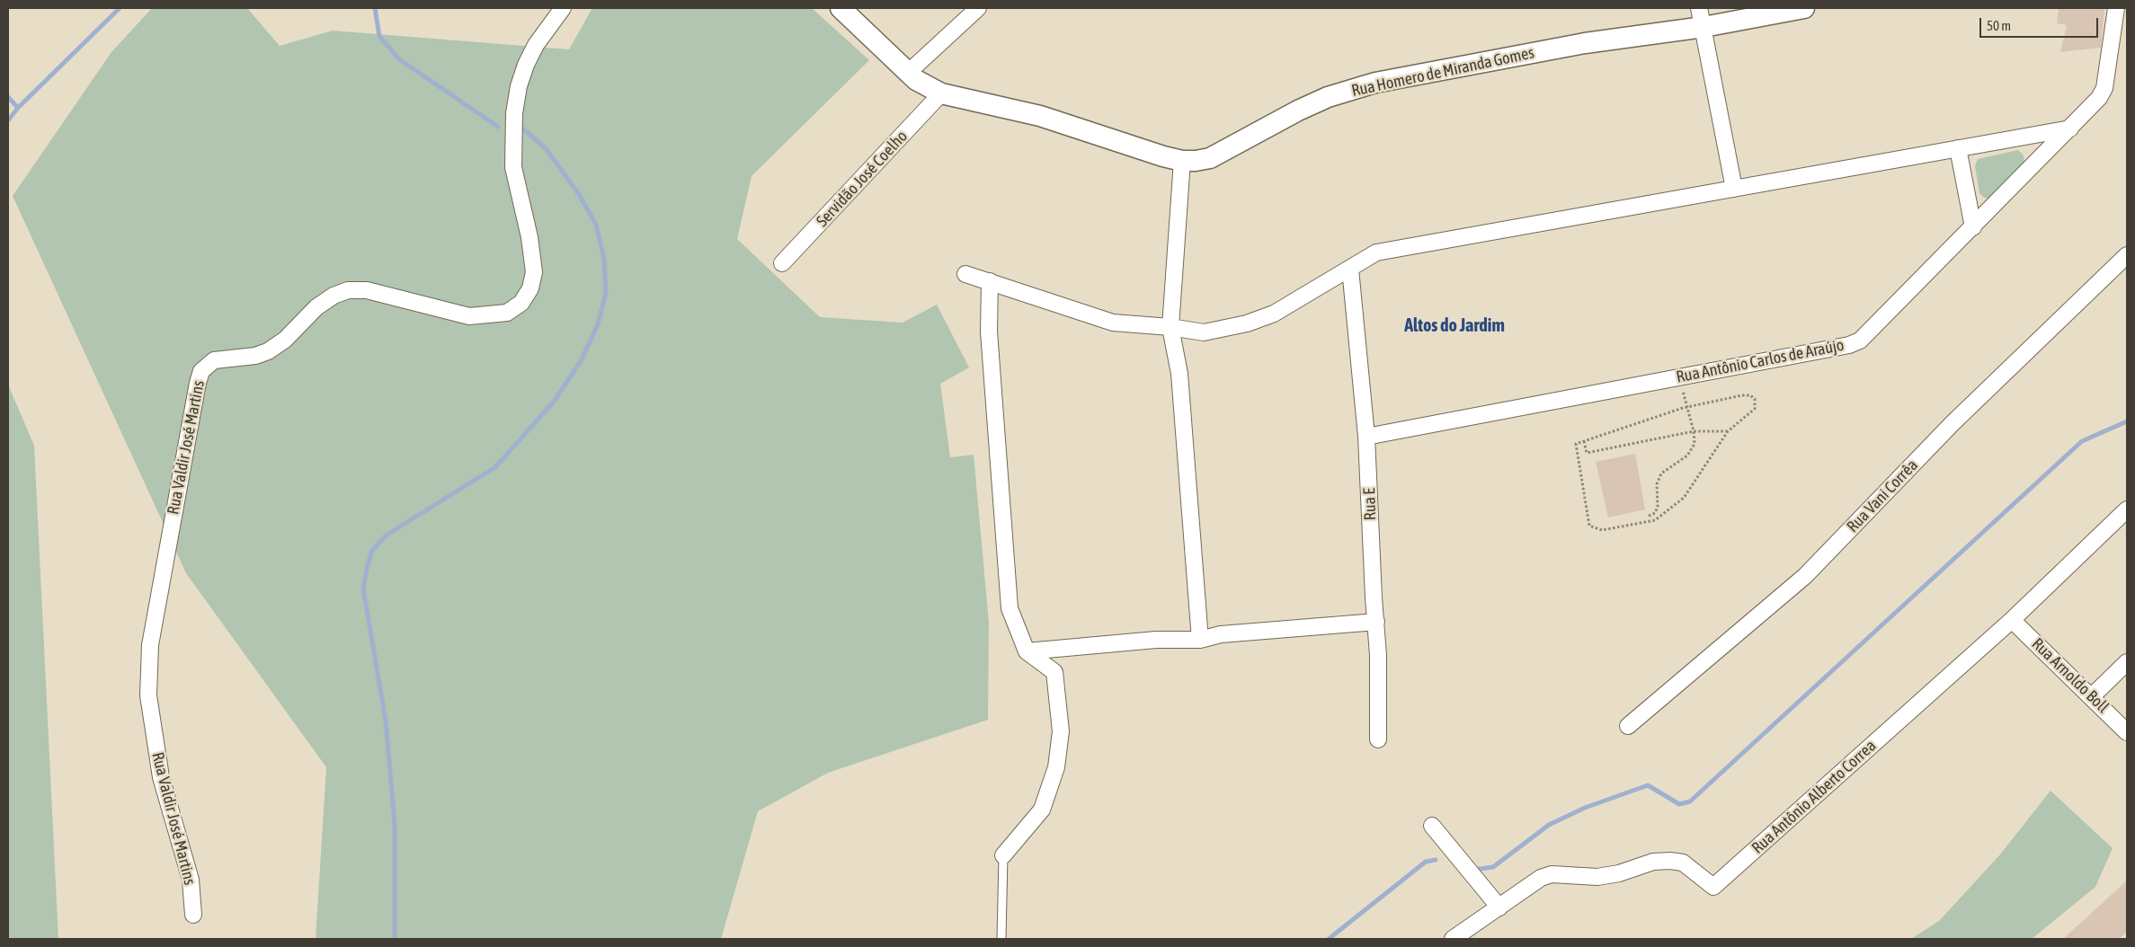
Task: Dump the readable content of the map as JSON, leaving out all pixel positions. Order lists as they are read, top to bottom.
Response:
{
  "streets": {
    "street": [
      "Rua Homero de Miranda Gomes",
      "Servidão José Coelho",
      "Rua Antônio Carlos de Araújo",
      "Rua Valdir José Martins",
      "Rua Vani Corrêa",
      "Rua E",
      "Rua Arnoldo Boll",
      "Rua Antônio Alberto Correa"
    ]
  },
  "crossings": [
    ["Rua Homero de Miranda Gomes", "Servidão José Coelho"],
    ["Rua Antônio Carlos de Araújo", "Rua E"],
    ["Rua Arnoldo Boll", "Rua Antônio Alberto Correa"]
  ],
  "districts": ["Altos do Jardim"],
  "scale_bar": "50 m"
}
